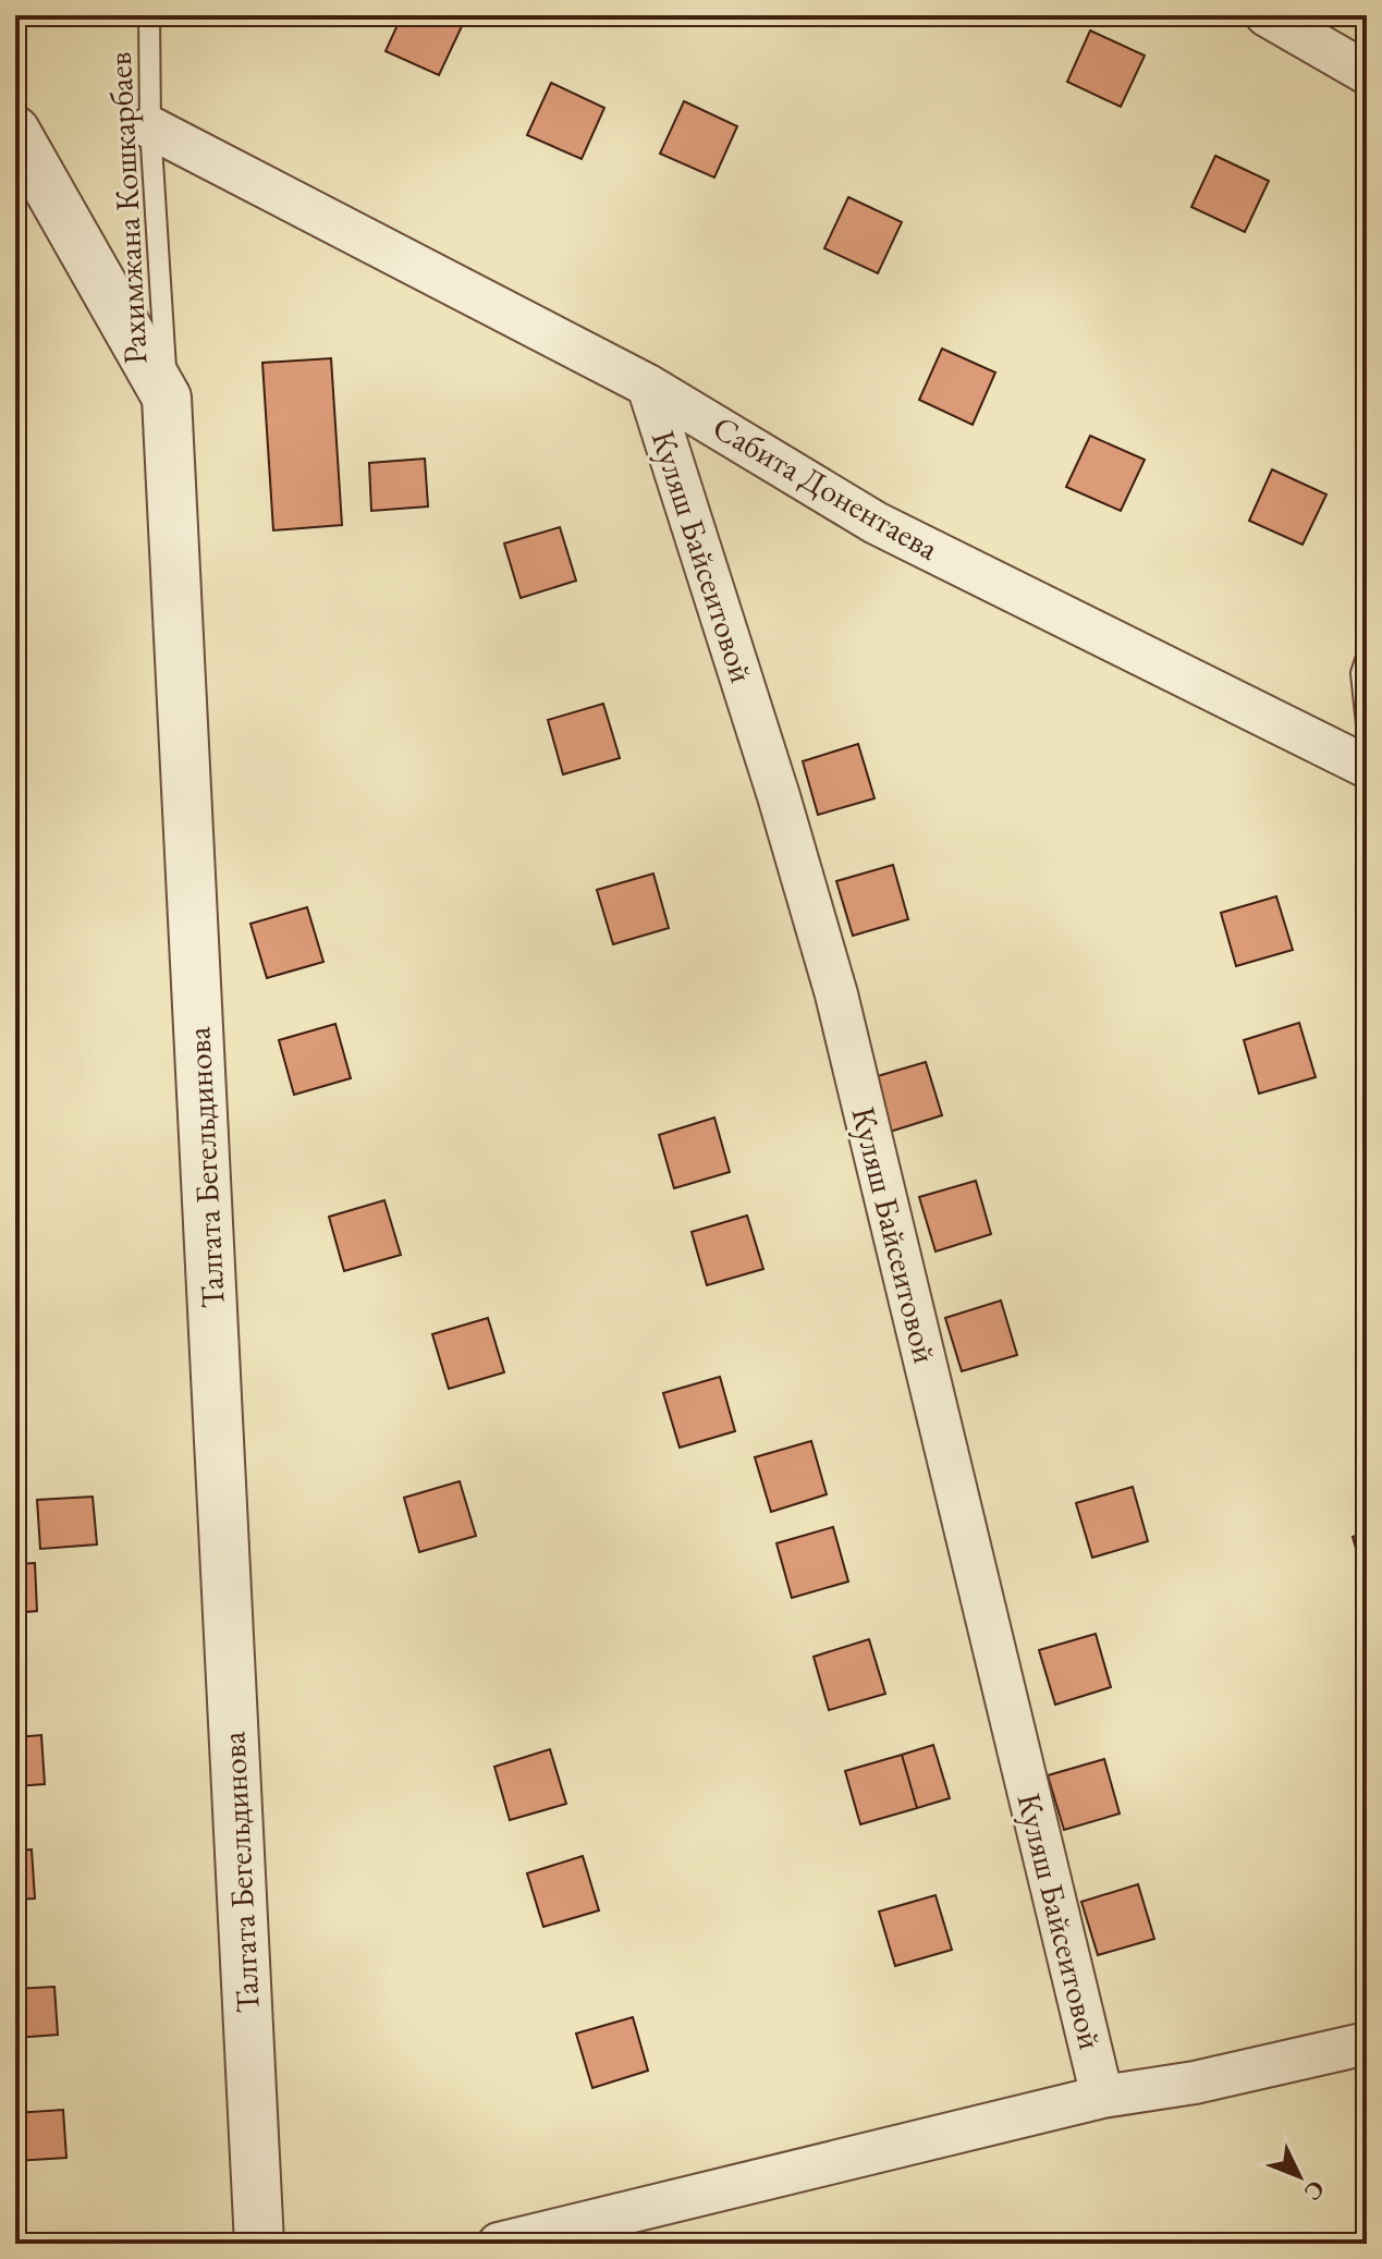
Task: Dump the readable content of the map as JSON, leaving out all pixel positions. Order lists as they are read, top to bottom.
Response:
{
  "streets": {
    "street": ["Сабита Донентаева", "Куляш Байсеитовой", "Талгата Бегельдинова"],
    "lane": ["Рахимжана Кошкарбаев"]
  },
  "crossings": [
    ["Рахимжана Кошкарбаев", "Сабита Донентаева"],
    ["Рахимжана Кошкарбаев", "Талгата Бегельдинова"],
    ["Сабита Донентаева", "Куляш Байсеитовой"]
  ],
  "north": "bottom right"
}
